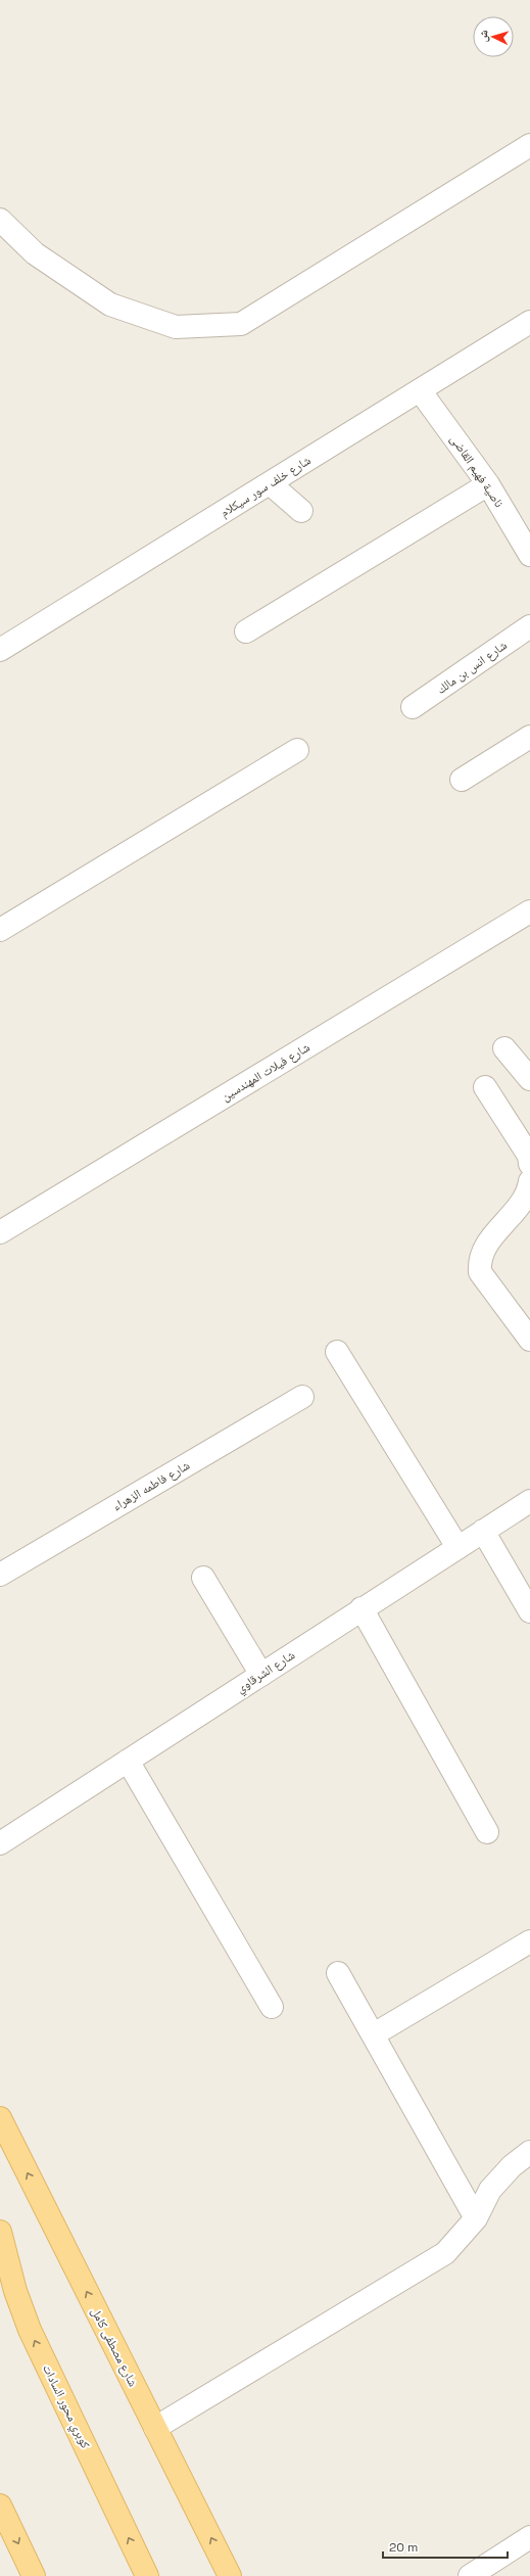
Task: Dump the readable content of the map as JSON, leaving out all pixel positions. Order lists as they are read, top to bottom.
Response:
{
  "streets": {
    "main road": ["شارع مصطفى كامل", "كوبري محور السادات"],
    "street": [
      "ناصية فهيم القاضى",
      "شارع خلف سور سيكلام",
      "شارع انس بن مالك",
      "شارع فيلات المهندسين",
      "شارع فاطمه الزهراء",
      "شارع الشرقاوي"
    ]
  },
  "crossings": [
    ["ناصية فهيم القاضى", "شارع خلف سور سيكلام"]
  ],
  "one_way": ["شارع مصطفى كامل", "كوبري محور السادات"],
  "scale_bar": "20 m",
  "north": "left"
}
